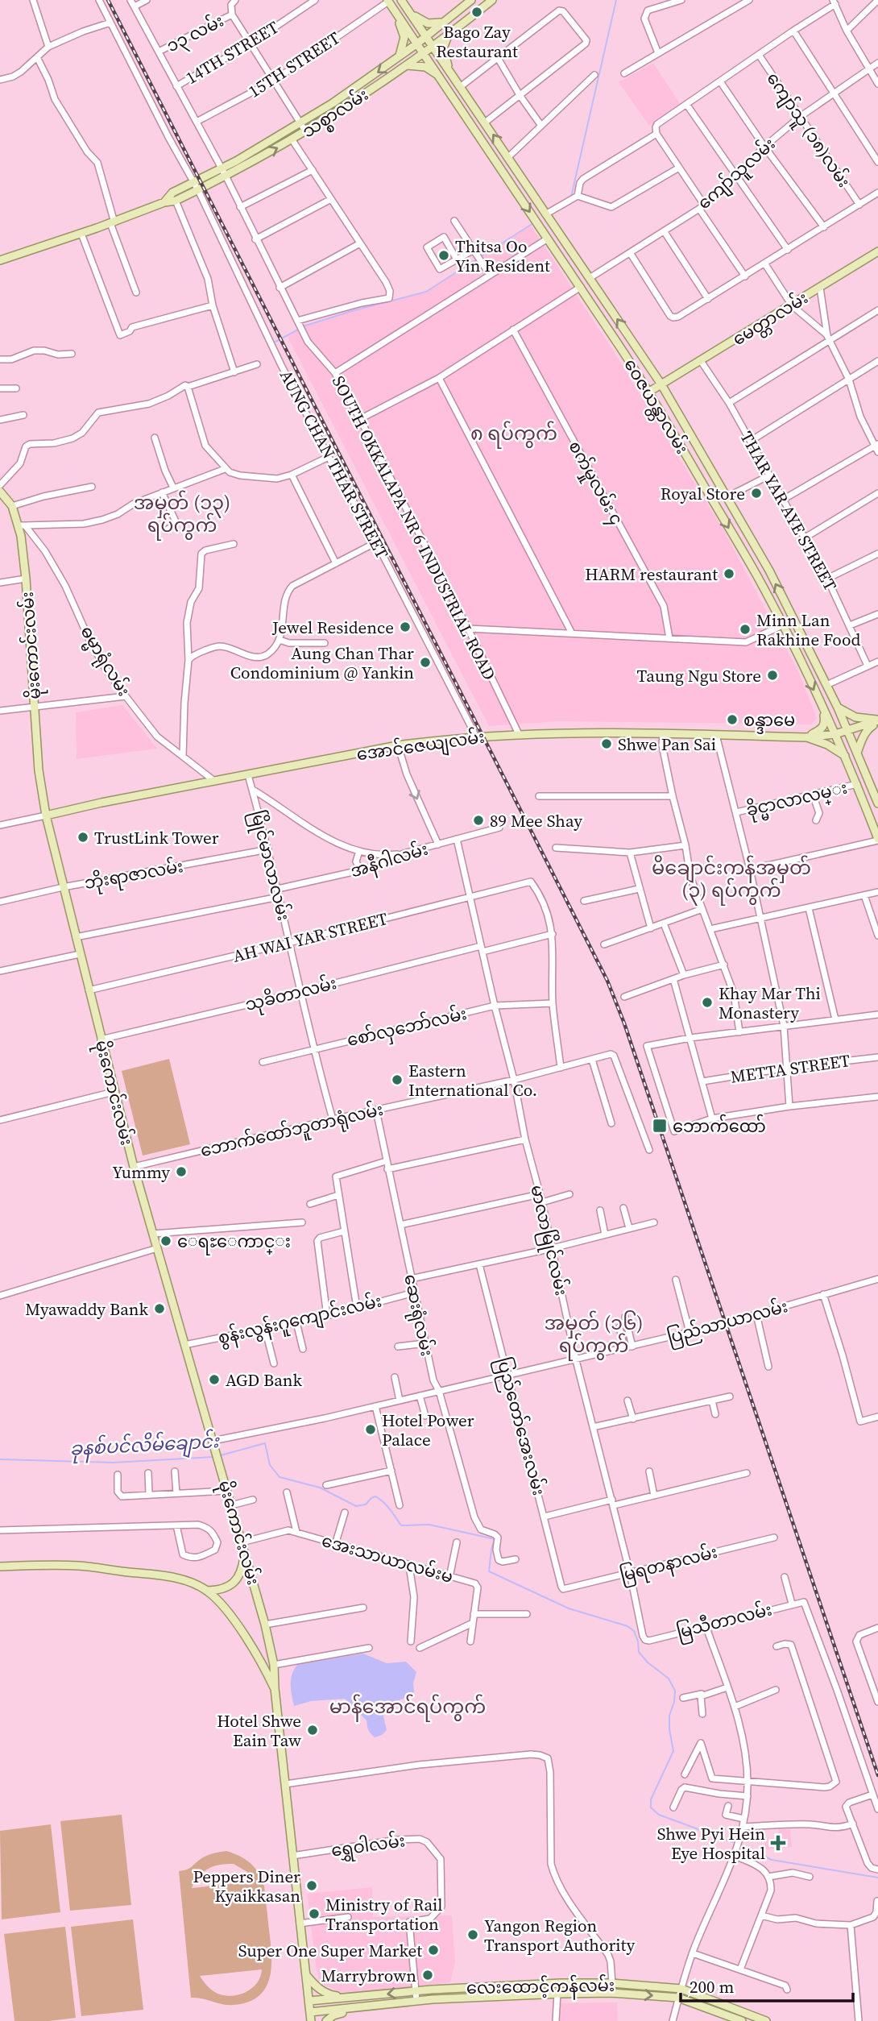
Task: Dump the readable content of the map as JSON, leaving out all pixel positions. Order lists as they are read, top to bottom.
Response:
{
  "streets": {
    "main road": [
      "သစ္စာလမ်း",
      "မေတ္တာလမ်း",
      "ဝေဇယန္တာလမ်း",
      "မိုးကောင်းလမ်း",
      "အောင်ဇေယျလမ်း",
      "လေးထောင့်ကန်လမ်း"
    ],
    "street": [
      "၁၃ လမ်း",
      "14TH STREET",
      "15TH STREET",
      "ကျော်သူ (၁၈)လမ်း",
      "ကျော်သူလမ်း",
      "AUNG CHAN THAR STREET",
      "စက်မှုလမ်း ၄",
      "THAR YAR AYE STREET",
      "SOUTH OKKALAPA NR 6 INDUSTRIAL ROAD",
      "ဓမ္မာရုံလမ်း",
      "ခိုင္မာလာလမ္း",
      "အနီဂါလမ်း",
      "မြိုင်မာလာလမ်း",
      "ဘိုးရာဇာလမ်း",
      "AH WAI YAR STREET",
      "သုခိတာလမ်း",
      "စော်လှဘော်လမ်း",
      "METTA STREET",
      "ဘောက်ထော်ဘူတာရုံလမ်း",
      "မာလာမြိုင်လမ်း",
      "ဆေးရုံလမ်း",
      "စွန်းလွန်းဂူကျောင်းလမ်း",
      "ပြည်သာယာလမ်း",
      "ပြည်တော်အေးလမ်း",
      "အေးသာယာလမ်းမ",
      "မြရတနာလမ်း",
      "မြသီတာလမ်း",
      "ရွှေဝါလမ်း"
    ]
  },
  "crossings": [
    ["၁၃ လမ်း", "SOUTH OKKALAPA NR 6 INDUSTRIAL ROAD"],
    ["14TH STREET", "SOUTH OKKALAPA NR 6 INDUSTRIAL ROAD"],
    ["15TH STREET", "ဝေဇယန္တာလမ်း"],
    ["15TH STREET", "SOUTH OKKALAPA NR 6 INDUSTRIAL ROAD"],
    ["သစ္စာလမ်း", "ဝေဇယန္တာလမ်း"],
    ["သစ္စာလမ်း", "AUNG CHAN THAR STREET"],
    ["သစ္စာလမ်း", "SOUTH OKKALAPA NR 6 INDUSTRIAL ROAD"],
    ["ကျော်သူ (၁၈)လမ်း", "ကျော်သူလမ်း"],
    ["ကျော်သူလမ်း", "ဝေဇယန္တာလမ်း"],
    ["မေတ္တာလမ်း", "ဝေဇယန္တာလမ်း"],
    ["မေတ္တာလမ်း", "THAR YAR AYE STREET"],
    ["ဝေဇယန္တာလမ်း", "အောင်ဇေယျလမ်း"],
    ["ဝေဇယန္တာလမ်း", "ခိုင္မာလာလမ္း"],
    ["AUNG CHAN THAR STREET", "အောင်ဇေယျလမ်း"],
    ["SOUTH OKKALAPA NR 6 INDUSTRIAL ROAD", "အောင်ဇေယျလမ်း"],
    ["မိုးကောင်းလမ်း", "ဓမ္မာရုံလမ်း"],
    ["မိုးကောင်းလမ်း", "အောင်ဇေယျလမ်း"],
    ["မိုးကောင်းလမ်း", "ဘိုးရာဇာလမ်း"],
    ["မိုးကောင်းလမ်း", "AH WAI YAR STREET"],
    ["မိုးကောင်းလမ်း", "သုခိတာလမ်း"],
    ["မိုးကောင်းလမ်း", "ဘောက်ထော်ဘူတာရုံလမ်း"],
    ["မိုးကောင်းလမ်း", "စွန်းလွန်းဂူကျောင်းလမ်း"],
    ["မိုးကောင်းလမ်း", "ပြည်သာယာလမ်း"],
    ["မိုးကောင်းလမ်း", "အေးသာယာလမ်းမ"],
    ["မိုးကောင်းလမ်း", "ရွှေဝါလမ်း"],
    ["မိုးကောင်းလမ်း", "လေးထောင့်ကန်လမ်း"],
    ["ဓမ္မာရုံလမ်း", "အောင်ဇေယျလမ်း"],
    ["အောင်ဇေယျလမ်း", "မြိုင်မာလာလမ်း"],
    ["အနီဂါလမ်း", "မြိုင်မာလာလမ်း"],
    ["အနီဂါလမ်း", "မာလာမြိုင်လမ်း"],
    ["မြိုင်မာလာလမ်း", "ဘိုးရာဇာလမ်း"],
    ["မြိုင်မာလာလမ်း", "AH WAI YAR STREET"],
    ["မြိုင်မာလာလမ်း", "သုခိတာလမ်း"],
    ["မြိုင်မာလာလမ်း", "စော်လှဘော်လမ်း"],
    ["မြိုင်မာလာလမ်း", "ဘောက်ထော်ဘူတာရုံလမ်း"],
    ["AH WAI YAR STREET", "သုခိတာလမ်း"],
    ["AH WAI YAR STREET", "မာလာမြိုင်လမ်း"],
    ["သုခိတာလမ်း", "မာလာမြိုင်လမ်း"],
    ["စော်လှဘော်လမ်း", "မာလာမြိုင်လမ်း"],
    ["ဘောက်ထော်ဘူတာရုံလမ်း", "မာလာမြိုင်လမ်း"],
    ["ဘောက်ထော်ဘူတာရုံလမ်း", "ဆေးရုံလမ်း"],
    ["မာလာမြိုင်လမ်း", "ပြည်သာယာလမ်း"],
    ["မာလာမြိုင်လမ်း", "မြရတနာလမ်း"],
    ["မာလာမြိုင်လမ်း", "မြသီတာလမ်း"],
    ["ဆေးရုံလမ်း", "စွန်းလွန်းဂူကျောင်းလမ်း"],
    ["ဆေးရုံလမ်း", "ပြည်သာယာလမ်း"],
    ["ပြည်သာယာလမ်း", "ပြည်တော်အေးလမ်း"],
    ["ပြည်တော်အေးလမ်း", "မြရတနာလမ်း"],
    ["ရွှေဝါလမ်း", "လေးထောင့်ကန်လမ်း"]
  ],
  "districts": [
    "၈ ရပ်ကွက်",
    "အမှတ် (၁၃) ရပ်ကွက်",
    "မိချောင်းကန်အမှတ် (၃) ရပ်ကွက်",
    "အမှတ် (၁၆) ရပ်ကွက်",
    "မာန်အောင်ရပ်ကွက်"
  ],
  "water": ["ခုနစ်ပင်လိမ်ချောင်း"],
  "places": {
    "other": [
      "Bago Zay Restaurant",
      "Thitsa Oo Yin Resident",
      "Royal Store",
      "HARM restaurant",
      "Jewel Residence",
      "Minn Lan Rakhine Food",
      "Aung Chan Thar Condominium @ Yankin",
      "Taung Ngu Store",
      "စန္ဒာမေ",
      "Shwe Pan Sai",
      "89 Mee Shay",
      "TrustLink Tower",
      "Khay Mar Thi Monastery",
      "Eastern International Co.",
      "Yummy",
      "ေရႊေကာင္း",
      "Myawaddy Bank",
      "AGD Bank",
      "Hotel Power Palace",
      "Hotel Shwe Eain Taw",
      "Peppers Diner Kyaikkasan",
      "Ministry of Rail Transportation",
      "Yangon Region Transport Authority",
      "Super One Super Market",
      "Marrybrown"
    ],
    "transit": ["ဘောက်ထော်"],
    "health": ["Shwe Pyi Hein Eye Hospital"]
  },
  "scale_bar": "200 m"
}
